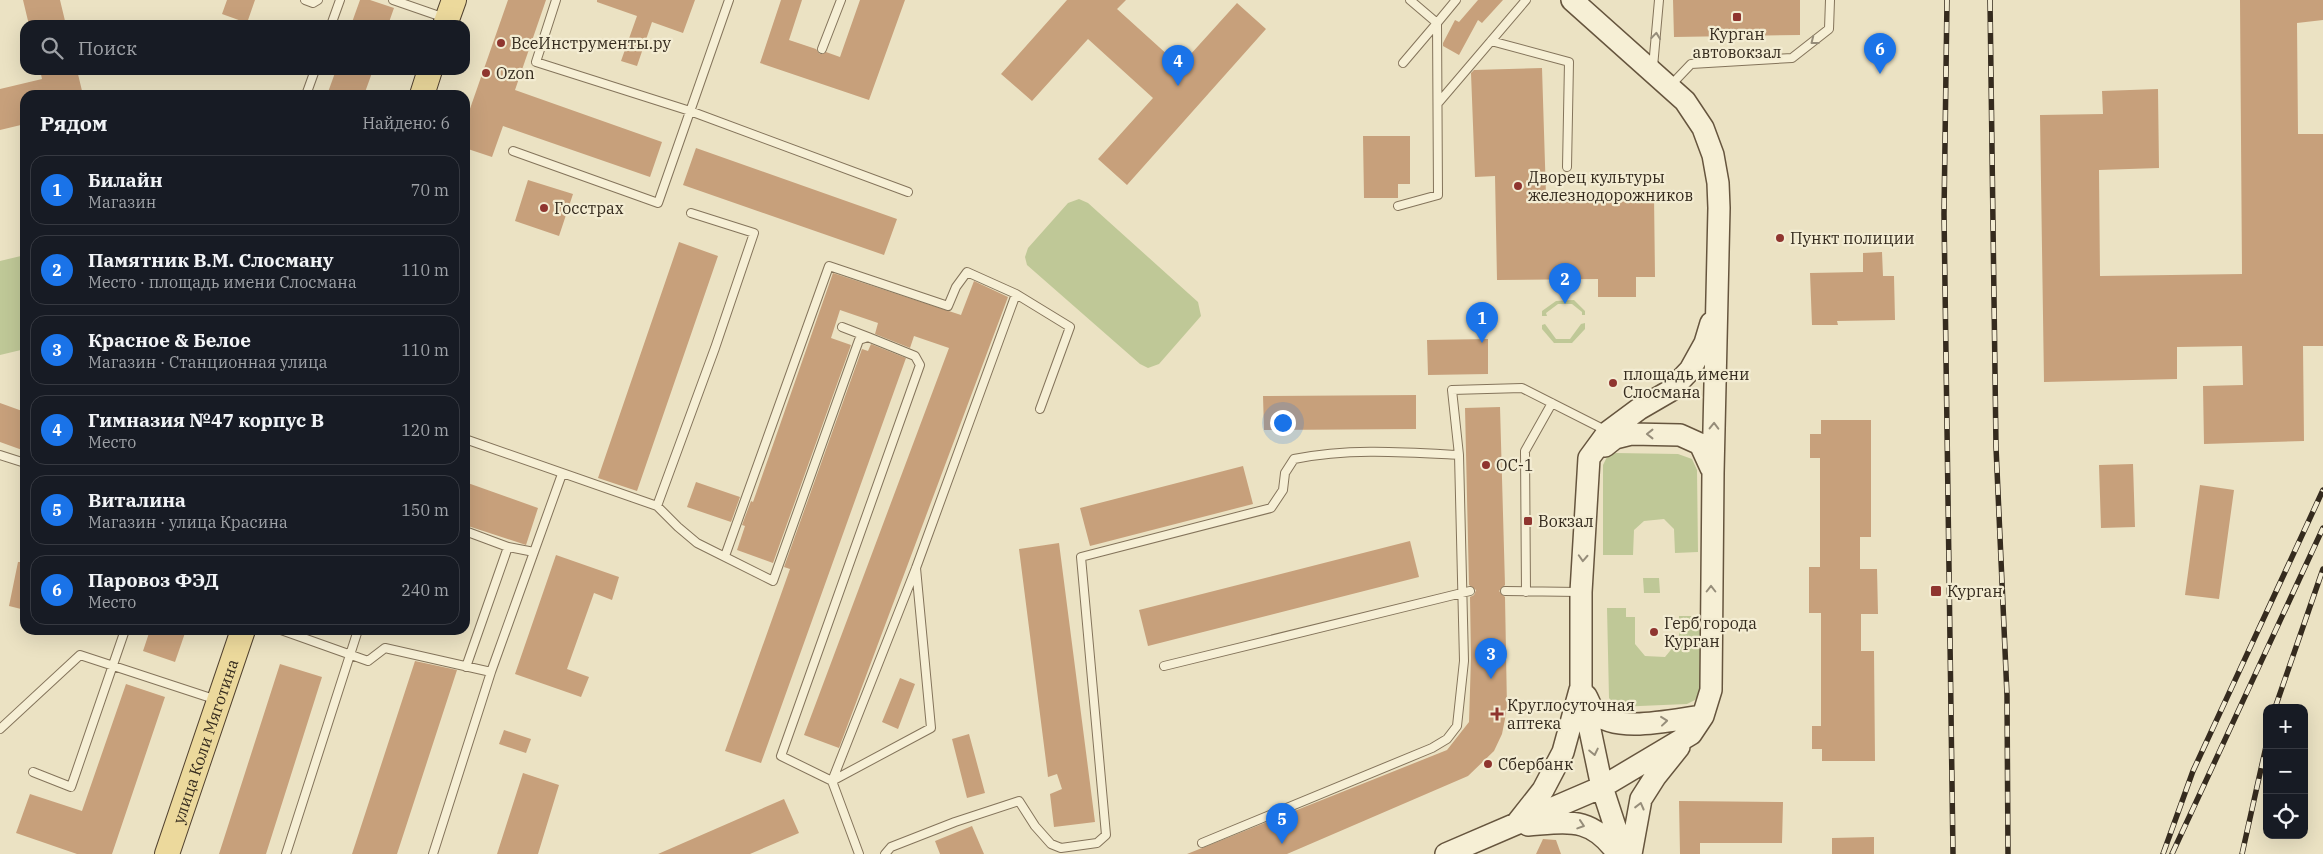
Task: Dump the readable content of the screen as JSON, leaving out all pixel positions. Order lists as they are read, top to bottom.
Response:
{
  "streets": {
    "main road": ["улица Коли Мяготина"]
  },
  "places": {
    "transit": ["Курган автовокзал", "Вокзал", "Курган"],
    "other": [
      "ВсеИнструменты.ру",
      "Ozon",
      "Дворец культуры железнодорожников",
      "Госстрах",
      "Пункт полиции",
      "площадь имени Слосмана",
      "ОС-1",
      "Герб города Курган",
      "Сбербанк"
    ],
    "health": ["Круглосуточная аптека"]
  },
  "page": {
    "search": "Поиск",
    "pins": [
      "6",
      "4",
      "2",
      "1",
      "3",
      "5"
    ],
    "heading": ["Рядом", "Найдено: 6"],
    "list": [
      {
        "mark": "1",
        "name": "Билайн",
        "note": "Магазин",
        "value": "70 m"
      },
      {
        "mark": "2",
        "name": "Памятник В.М. Слосману",
        "note": "Место · площадь имени Слосмана",
        "value": "110 m"
      },
      {
        "mark": "3",
        "name": "Красное & Белое",
        "note": "Магазин · Станционная улица",
        "value": "110 m"
      },
      {
        "mark": "4",
        "name": "Гимназия №47 корпус В",
        "note": "Место",
        "value": "120 m"
      },
      {
        "mark": "5",
        "name": "Виталина",
        "note": "Магазин · улица Красина",
        "value": "150 m"
      },
      {
        "mark": "6",
        "name": "Паровоз ФЭД",
        "note": "Место",
        "value": "240 m"
      }
    ],
    "map_buttons": ["+", "−"]
  }
}
